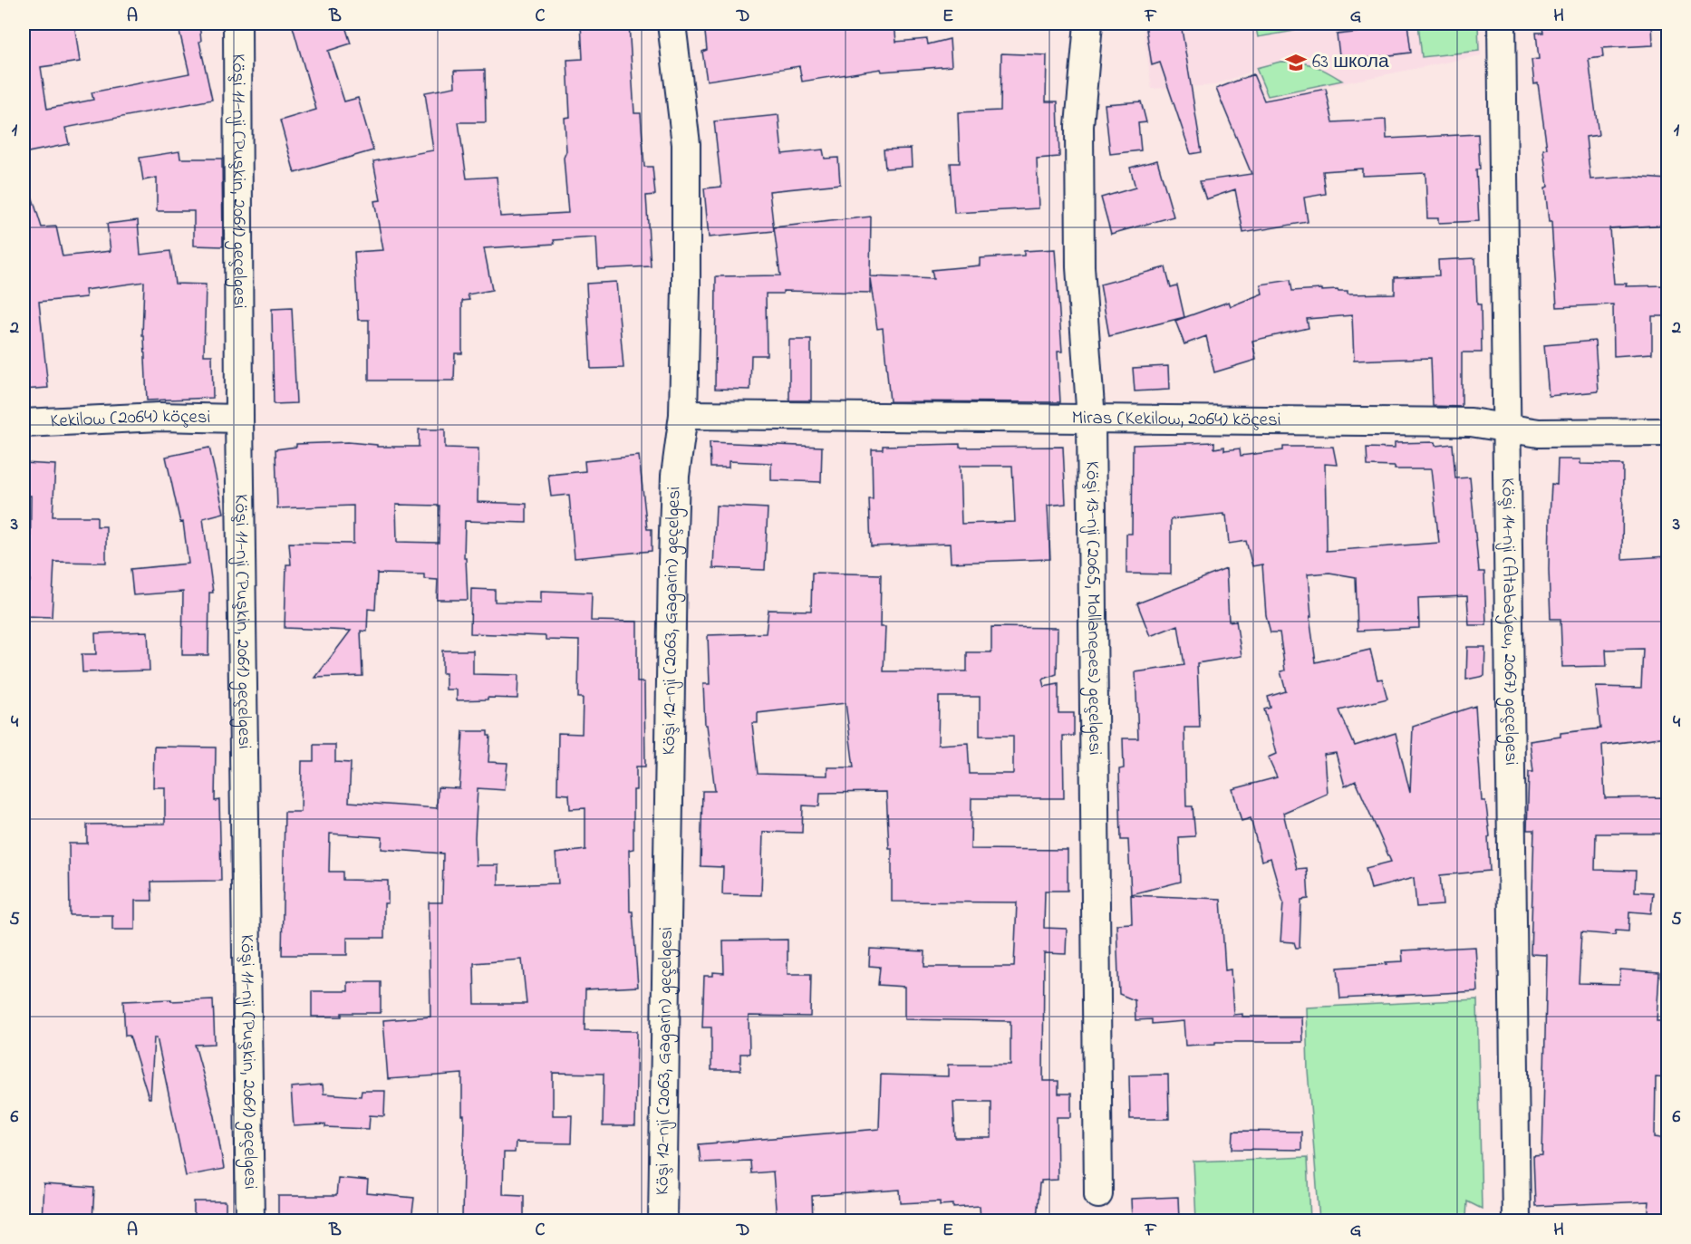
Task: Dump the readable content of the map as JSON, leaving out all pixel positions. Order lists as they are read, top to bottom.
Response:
{
  "streets": {
    "street": [
      "Köşi 11-nji (Puşkin, 2061) geçelgesi",
      "Miras (Kekilow, 2064) köçesi",
      "Kekilow (2064) köçesi",
      "Köşi 13-nji (2065, Mollanepes) geçelgesi",
      "Köşi 12-nji (2063, Gagarin) geçelgesi",
      "Köşi 14-nji (Atabaýew, 2067) geçelgesi"
    ]
  },
  "crossings": [
    ["Köşi 11-nji (Puşkin, 2061) geçelgesi", "Kekilow (2064) köçesi"],
    ["Miras (Kekilow, 2064) köçesi", "Köşi 13-nji (2065, Mollanepes) geçelgesi"],
    ["Miras (Kekilow, 2064) köçesi", "Köşi 12-nji (2063, Gagarin) geçelgesi"],
    ["Miras (Kekilow, 2064) köçesi", "Köşi 14-nji (Atabaýew, 2067) geçelgesi"]
  ],
  "places": {
    "school or university": ["63 школа"]
  },
  "grid": {
    "columns": [
      "A",
      "B",
      "C",
      "D",
      "E",
      "F",
      "G",
      "H"
    ],
    "rows": [
      "1",
      "2",
      "3",
      "4",
      "5",
      "6"
    ]
  }
}
